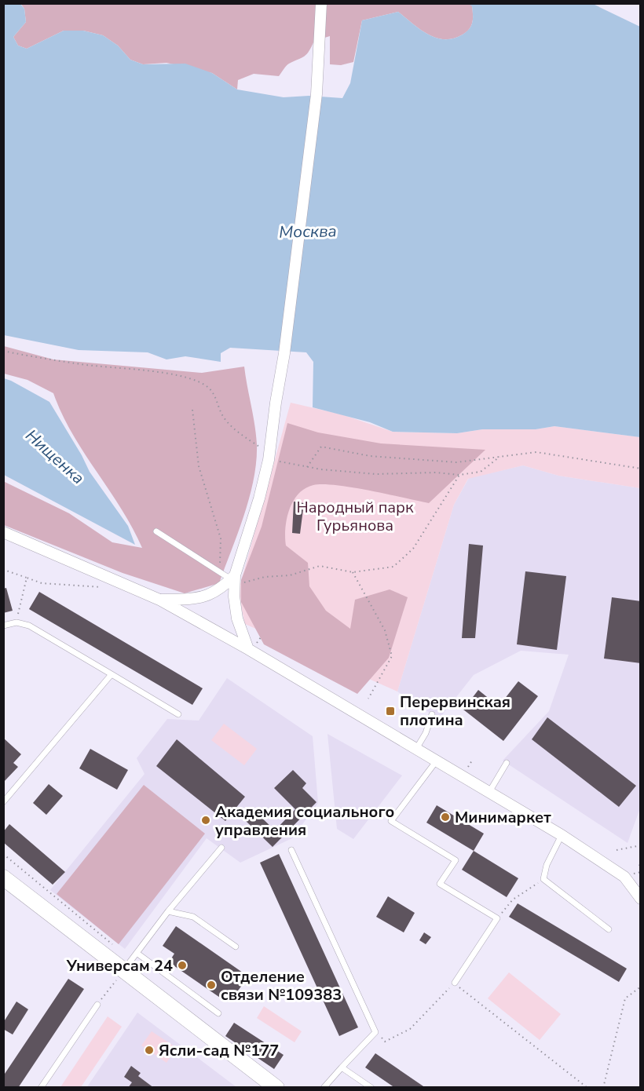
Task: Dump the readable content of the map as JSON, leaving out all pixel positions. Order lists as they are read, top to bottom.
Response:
{
  "water": ["Москва", "Нищенка"],
  "parks": ["Народный парк Гурьянова"],
  "places": {
    "transit": ["Перервинская плотина"],
    "other": [
      "Минимаркет",
      "Академия социального управления",
      "Универсам 24",
      "Отделение связи №109383",
      "Ясли-сад №177"
    ]
  }
}
